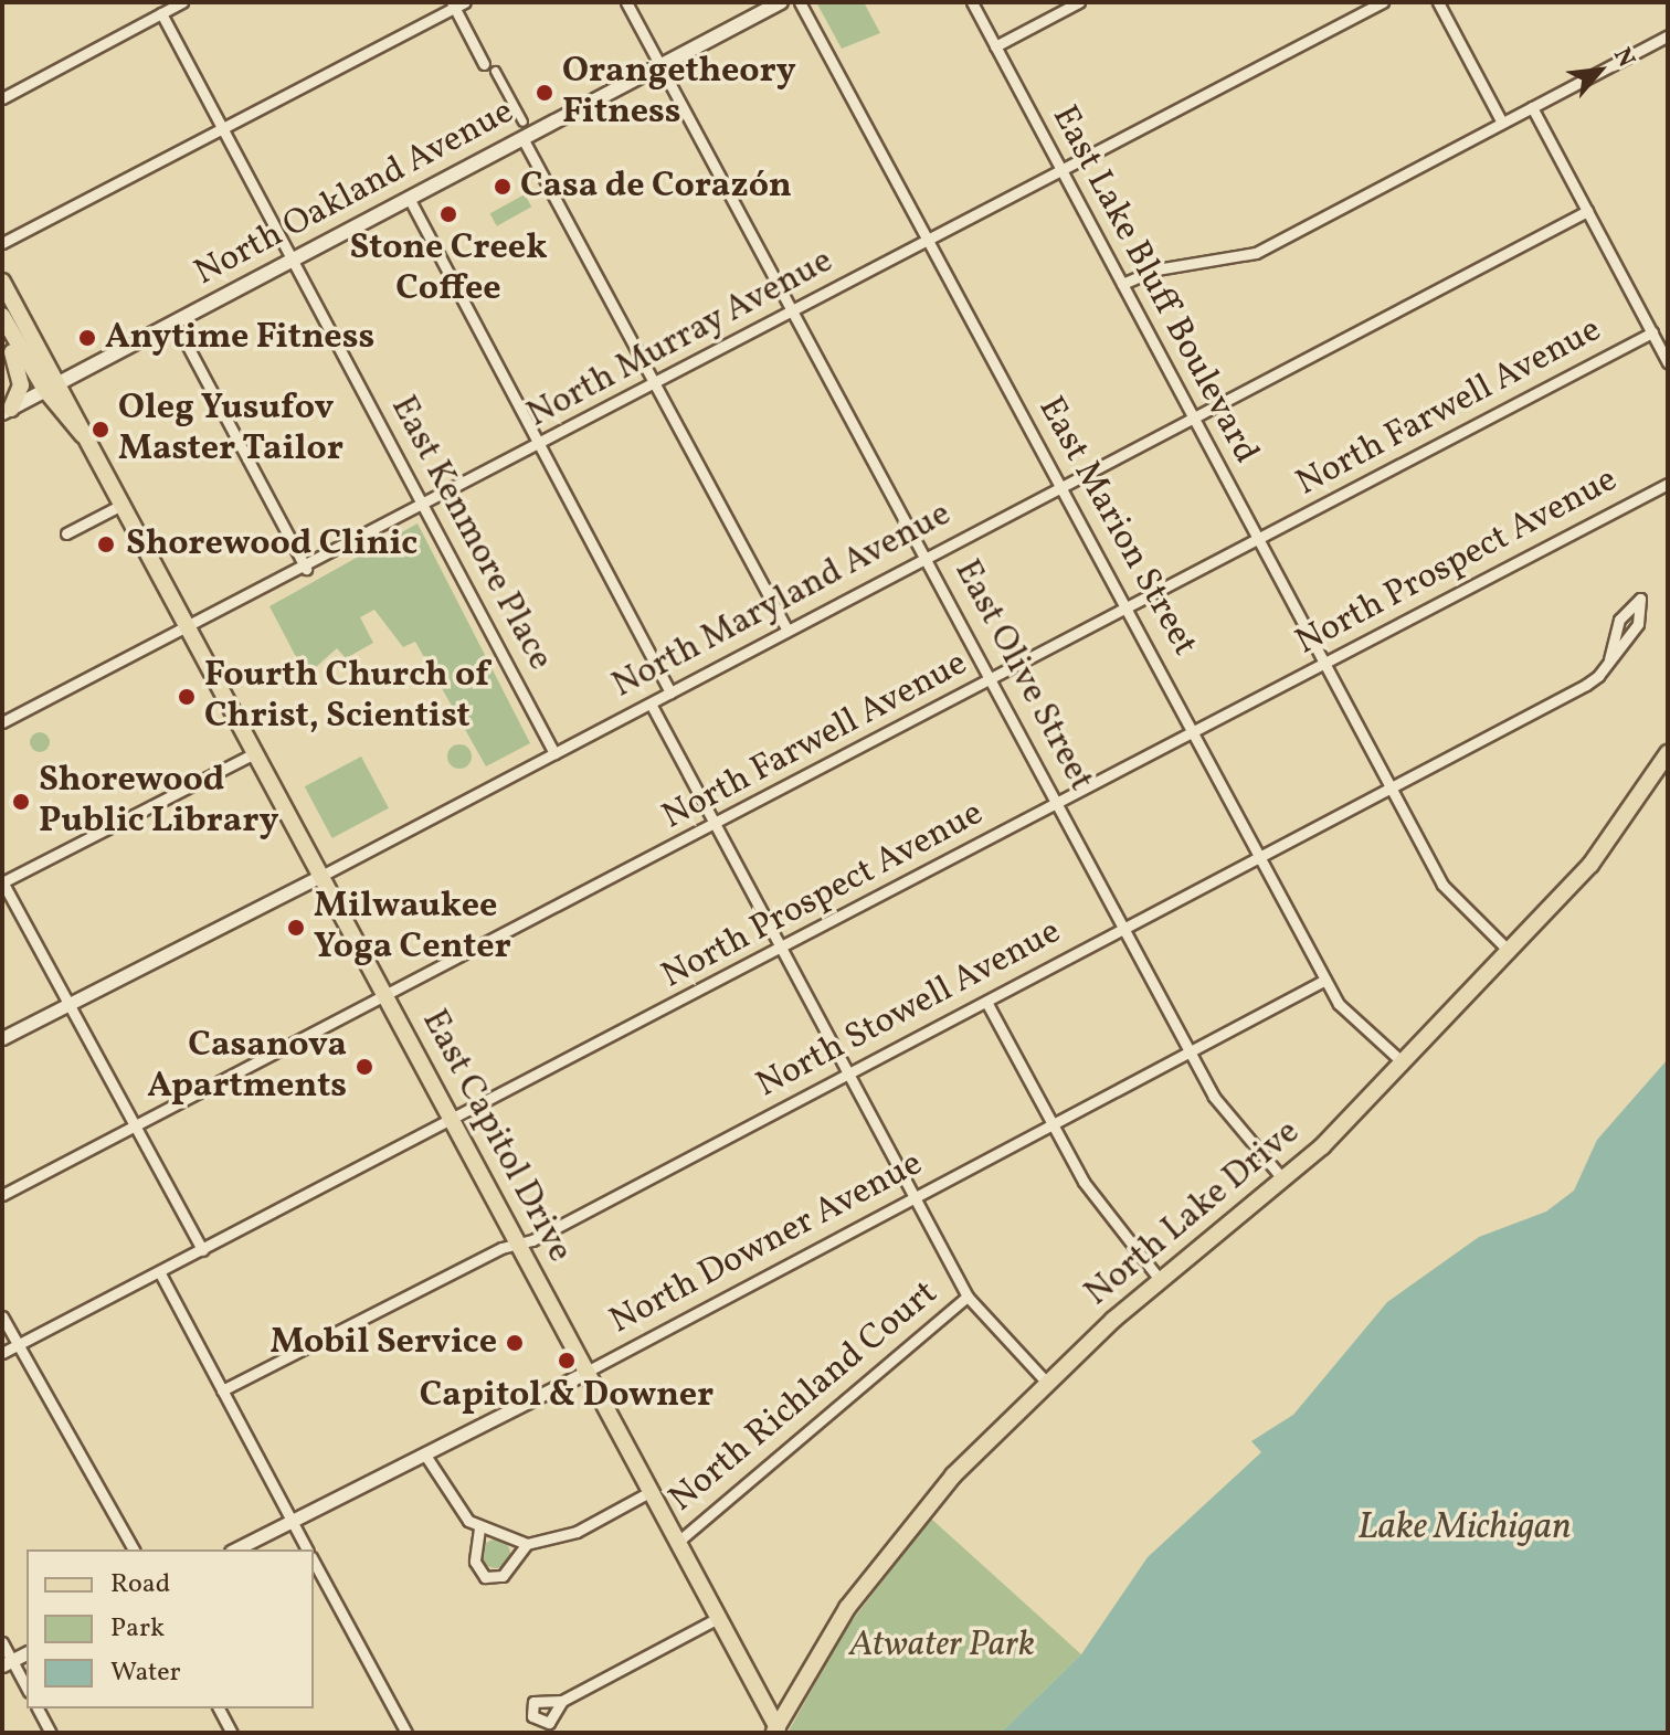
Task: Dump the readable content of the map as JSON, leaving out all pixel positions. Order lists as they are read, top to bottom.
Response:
{
  "streets": {
    "main road": ["North Oakland Avenue", "East Capitol Drive", "North Lake Drive"],
    "street": [
      "East Lake Bluff Boulevard",
      "North Murray Avenue",
      "North Farwell Avenue",
      "East Marion Street",
      "East Kenmore Place",
      "North Prospect Avenue",
      "North Maryland Avenue",
      "East Olive Street",
      "North Stowell Avenue",
      "North Downer Avenue",
      "North Richland Court"
    ]
  },
  "crossings": [
    ["North Oakland Avenue", "East Kenmore Place"],
    ["North Oakland Avenue", "East Olive Street"],
    ["North Oakland Avenue", "East Capitol Drive"],
    ["East Lake Bluff Boulevard", "North Murray Avenue"],
    ["East Lake Bluff Boulevard", "North Farwell Avenue"],
    ["East Lake Bluff Boulevard", "North Prospect Avenue"],
    ["East Lake Bluff Boulevard", "North Maryland Avenue"],
    ["East Lake Bluff Boulevard", "North Stowell Avenue"],
    ["East Lake Bluff Boulevard", "North Lake Drive"],
    ["North Murray Avenue", "East Marion Street"],
    ["North Murray Avenue", "East Kenmore Place"],
    ["North Murray Avenue", "East Olive Street"],
    ["North Murray Avenue", "East Capitol Drive"],
    ["North Farwell Avenue", "East Marion Street"],
    ["North Farwell Avenue", "East Olive Street"],
    ["North Farwell Avenue", "East Capitol Drive"],
    ["East Marion Street", "North Prospect Avenue"],
    ["East Marion Street", "North Maryland Avenue"],
    ["East Marion Street", "North Stowell Avenue"],
    ["East Marion Street", "North Lake Drive"],
    ["East Marion Street", "North Downer Avenue"],
    ["East Kenmore Place", "North Maryland Avenue"],
    ["North Prospect Avenue", "East Olive Street"],
    ["North Prospect Avenue", "East Capitol Drive"],
    ["North Maryland Avenue", "East Olive Street"],
    ["North Maryland Avenue", "East Capitol Drive"],
    ["East Olive Street", "North Stowell Avenue"],
    ["East Olive Street", "North Lake Drive"],
    ["East Olive Street", "North Downer Avenue"],
    ["North Stowell Avenue", "East Capitol Drive"],
    ["East Capitol Drive", "North Lake Drive"],
    ["East Capitol Drive", "North Downer Avenue"],
    ["East Capitol Drive", "North Richland Court"]
  ],
  "water": ["Lake Michigan"],
  "parks": ["Atwater Park"],
  "places": [
    "Orangetheory Fitness",
    "Casa de Corazón",
    "Stone Creek Coffee",
    "Anytime Fitness",
    "Oleg Yusufov Master Tailor",
    "Shorewood Clinic",
    "Fourth Church of Christ, Scientist",
    "Shorewood Public Library",
    "Milwaukee Yoga Center",
    "Casanova Apartments",
    "Mobil Service",
    "Capitol & Downer"
  ],
  "legend": ["Road", "Park", "Water"],
  "north": "top right"
}
